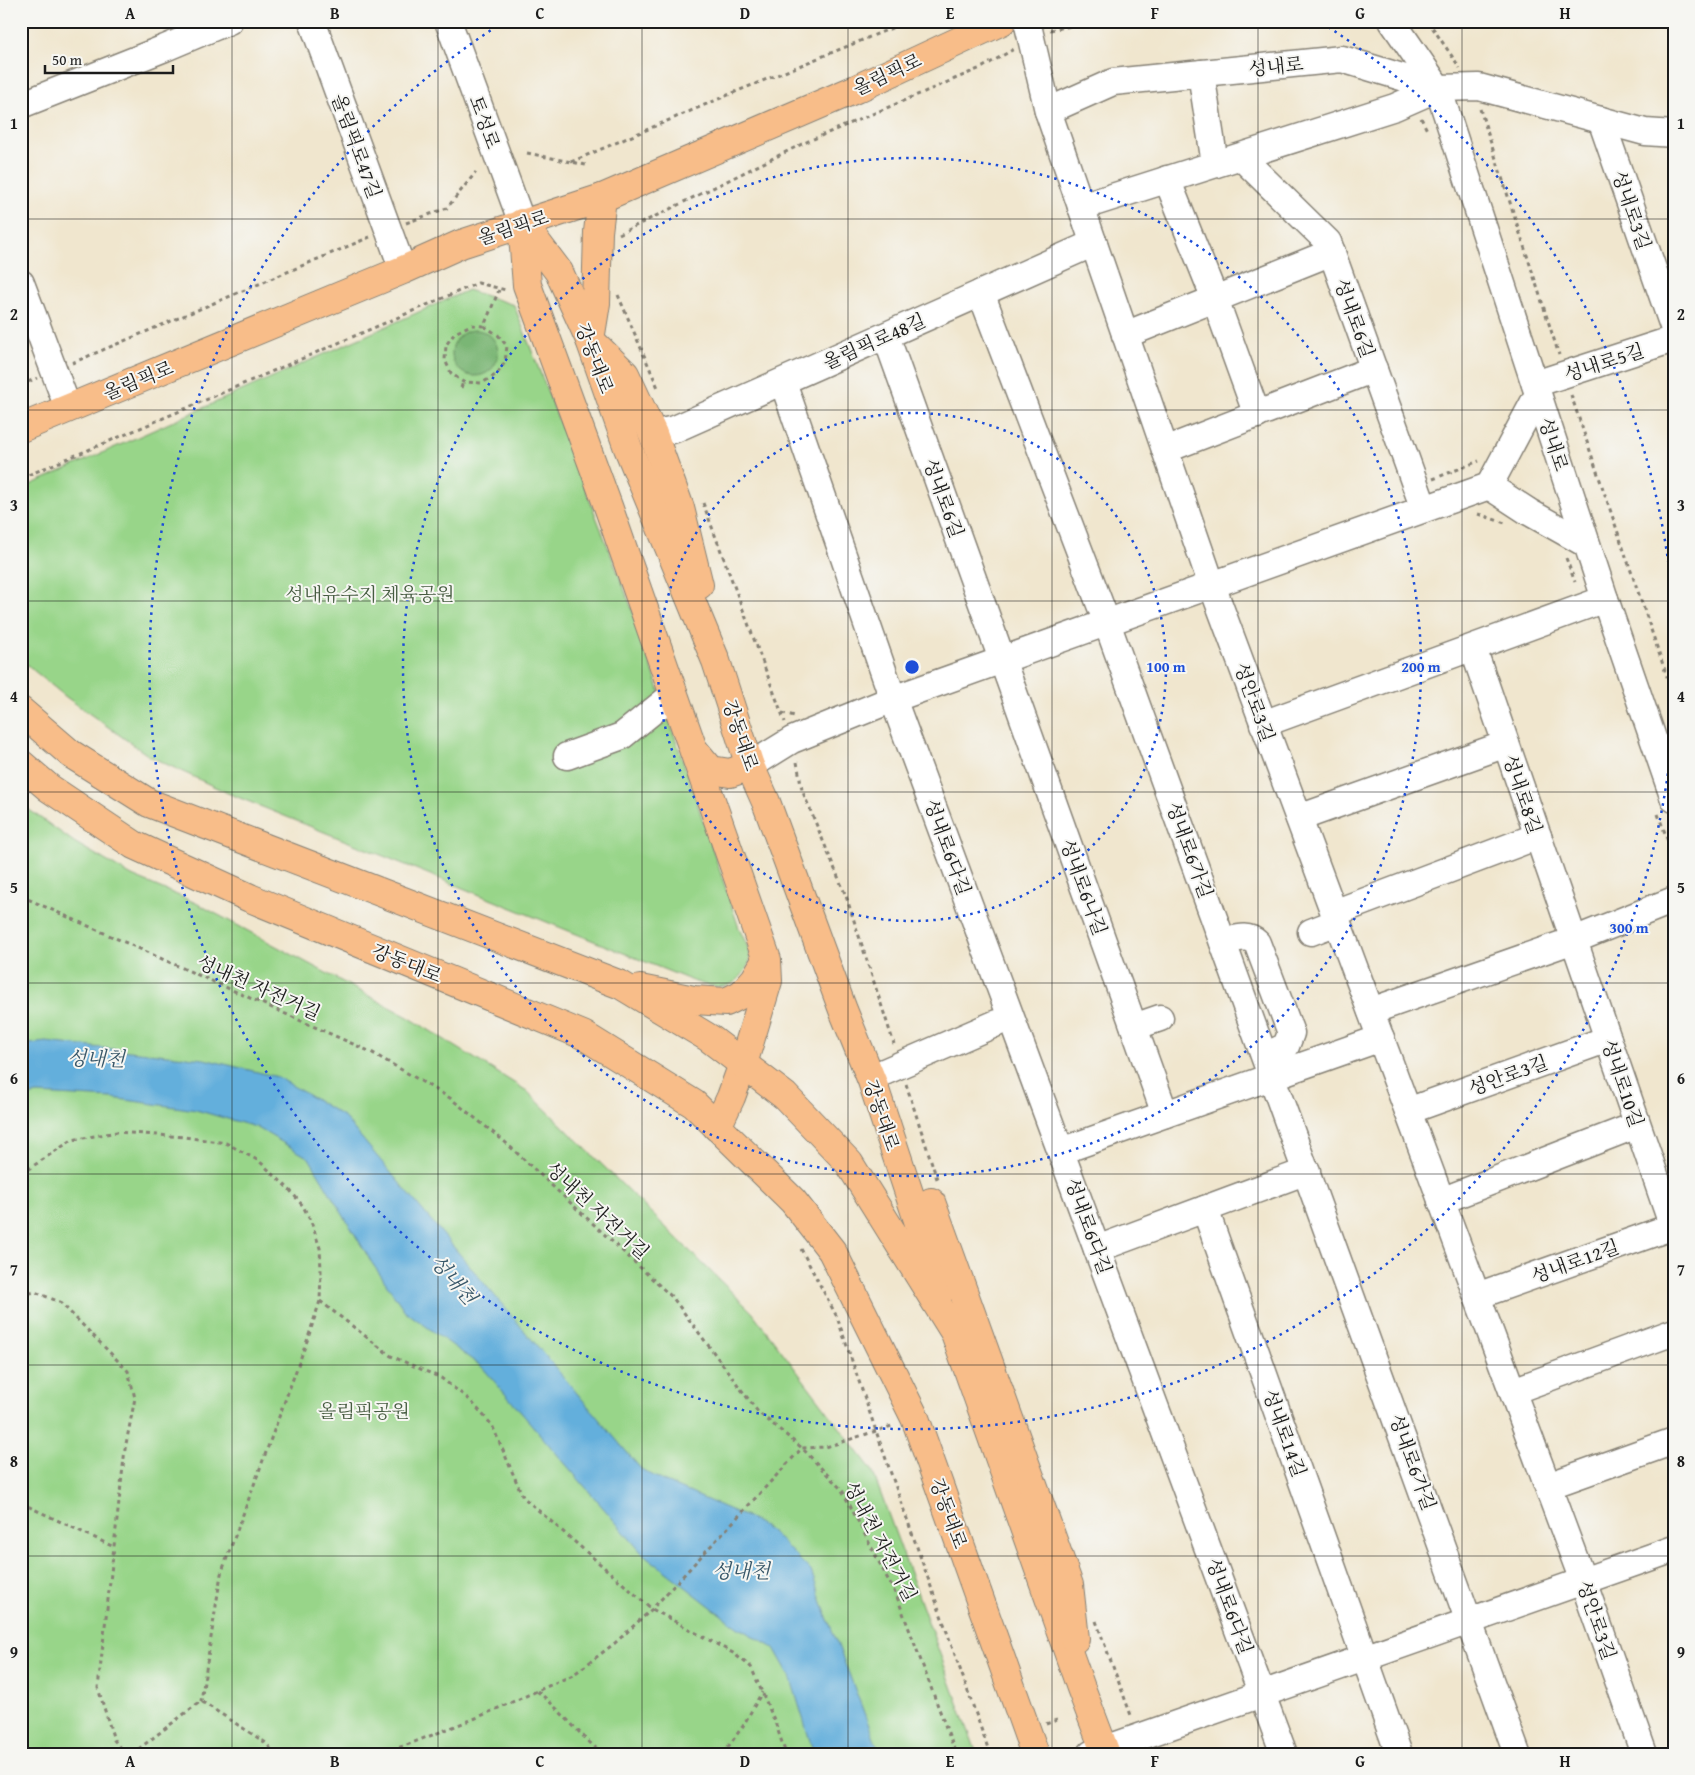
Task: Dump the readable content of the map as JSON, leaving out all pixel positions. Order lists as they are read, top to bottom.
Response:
{
  "streets": {
    "main road": ["올림픽로", "강동대로"],
    "street": [
      "성내로",
      "토성로",
      "올림픽로47길",
      "성내로3길",
      "성내로6길",
      "올림픽로48길",
      "성내로5길",
      "성안로3길",
      "성내로8길",
      "성내로6다길",
      "성내로6가길",
      "성내로6나길",
      "성내로10길",
      "성내로12길",
      "성내로14길"
    ],
    "path": ["성내천 자전거길"]
  },
  "crossings": [
    ["성내로", "성내로5길"],
    ["올림픽로", "토성로"],
    ["올림픽로", "올림픽로47길"],
    ["올림픽로", "강동대로"],
    ["토성로", "강동대로"],
    ["성내로6길", "올림픽로48길"],
    ["성내로6길", "성내로6나길"],
    ["성안로3길", "성내로10길"],
    ["성안로3길", "성내로12길"],
    ["성내로8길", "성내로10길"],
    ["성내로10길", "성내로12길"]
  ],
  "water": ["성내천"],
  "parks": ["성내유수지 체육공원", "올림픽공원"],
  "scale_bar": "50 m",
  "grid": {
    "columns": [
      "A",
      "B",
      "C",
      "D",
      "E",
      "F",
      "G",
      "H"
    ],
    "rows": [
      "1",
      "2",
      "3",
      "4",
      "5",
      "6",
      "7",
      "8",
      "9"
    ]
  },
  "rings": ["100 m", "200 m", "300 m"]
}
